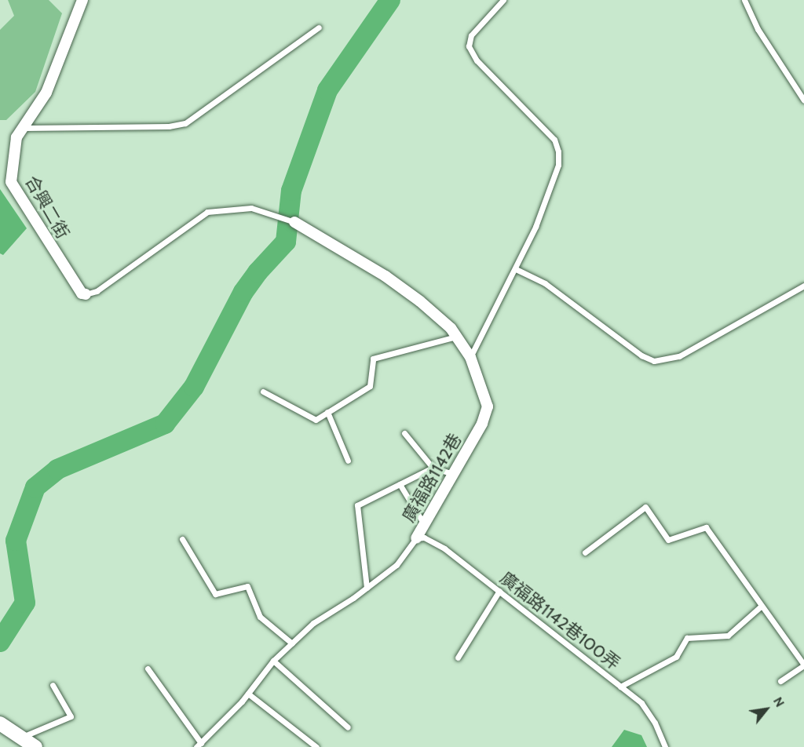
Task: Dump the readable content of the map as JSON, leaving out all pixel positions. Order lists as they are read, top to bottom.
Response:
{
  "streets": {
    "street": ["合興二街", "廣福路1142巷"],
    "lane": ["廣福路1142巷100弄"]
  },
  "crossings": [
    ["廣福路1142巷", "廣福路1142巷100弄"]
  ],
  "north": "top right"
}
